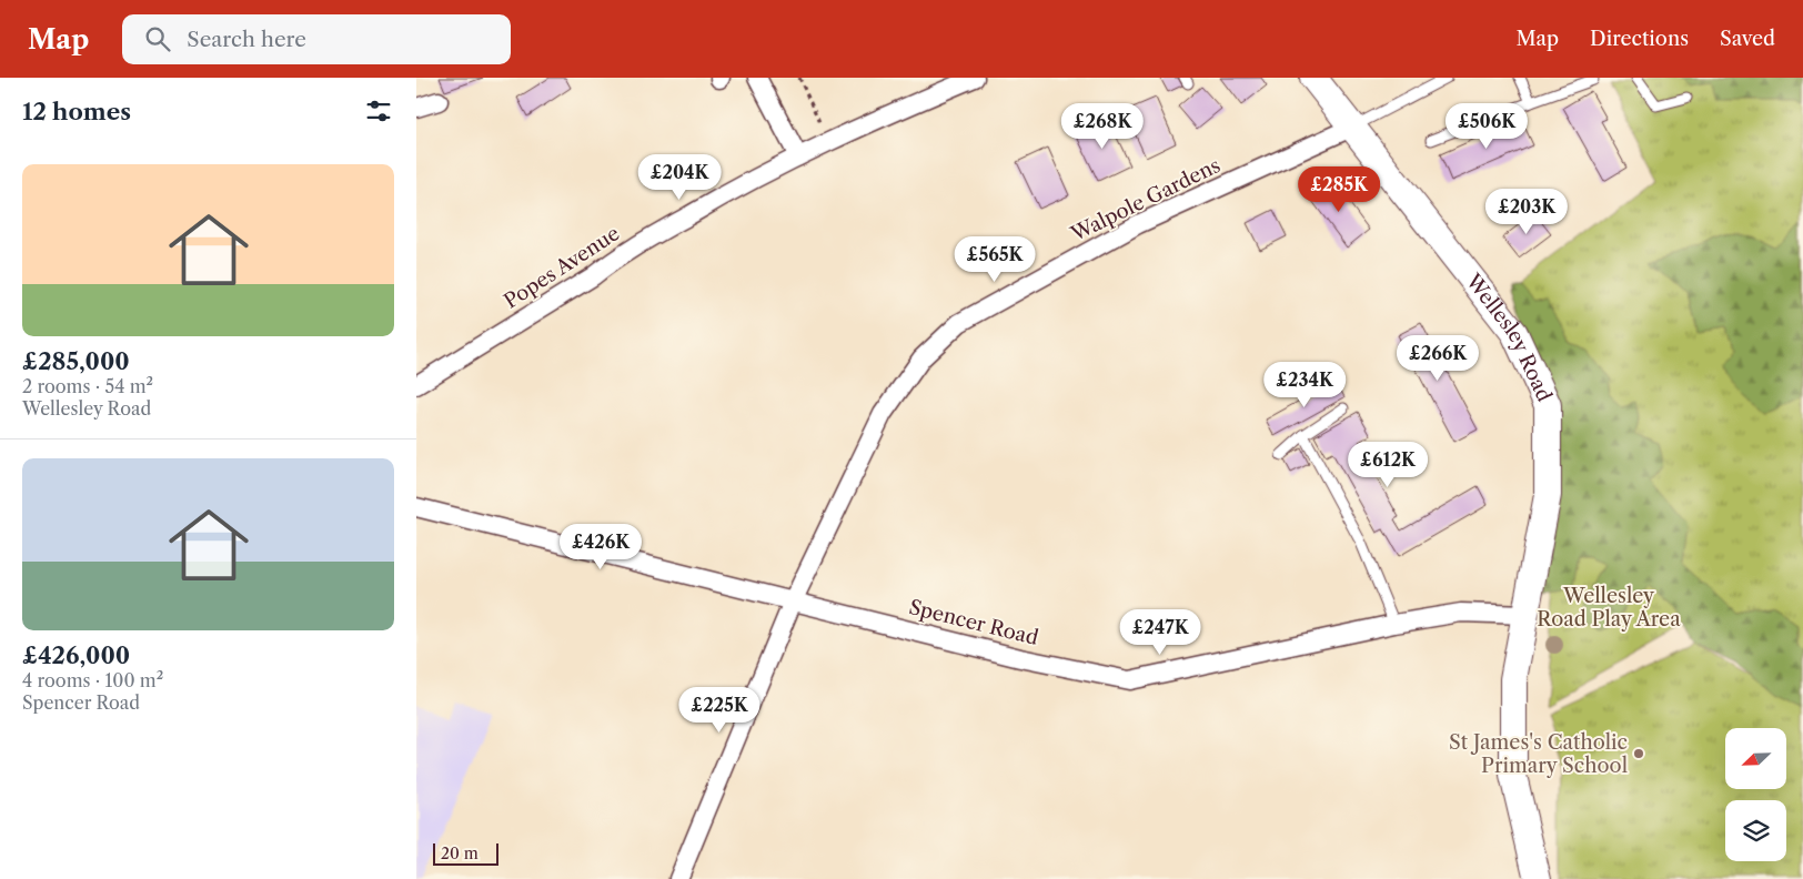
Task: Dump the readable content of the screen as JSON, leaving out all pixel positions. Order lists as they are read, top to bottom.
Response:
{
  "streets": {
    "street": [
      "Walpole Gardens",
      "Popes Avenue",
      "Wellesley Road",
      "Spencer Road"
    ]
  },
  "crossings": [
    ["Walpole Gardens", "Wellesley Road"],
    ["Walpole Gardens", "Spencer Road"],
    ["Wellesley Road", "Spencer Road"]
  ],
  "parks": ["Wellesley Road Play Area"],
  "places": ["St James's Catholic Primary School"],
  "scale_bar": "20 m",
  "north": "bottom left",
  "page": {
    "header": "Map",
    "search": "Search here",
    "nav": ["Map", "Directions", "Saved"],
    "heading": "12 homes",
    "price": [
      "£268K",
      "£506K",
      "£204K",
      "£285K",
      "£203K",
      "£565K",
      "£266K",
      "£234K",
      "£612K",
      "£426K",
      "£247K",
      "£225K"
    ],
    "list": [
      {
        "name": "£285,000",
        "note": "2 rooms · 54 m² · Wellesley Road"
      },
      {
        "name": "£426,000",
        "note": "4 rooms · 100 m² · Spencer Road"
      }
    ],
    "scale": "20 m"
  }
}
